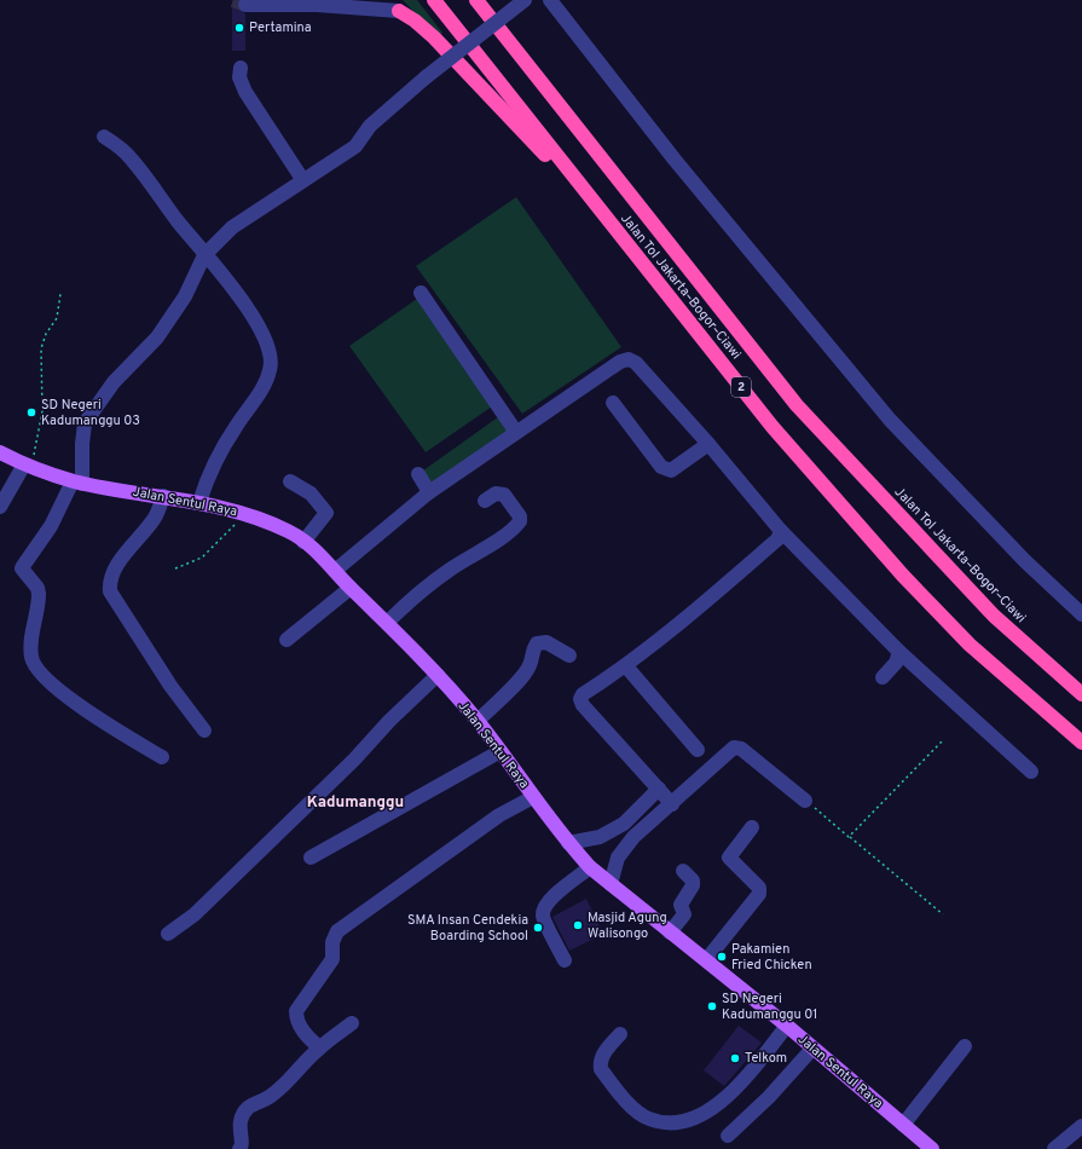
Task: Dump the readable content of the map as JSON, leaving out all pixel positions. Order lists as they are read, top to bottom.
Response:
{
  "streets": {
    "highway": ["Jalan Tol Jakarta–Bogor–Ciawi", "2"],
    "main road": ["Jalan Sentul Raya"]
  },
  "districts": ["Kadumanggu"],
  "places": [
    "Pertamina",
    "SD Negeri Kadumanggu 03",
    "Masjid Agung Walisongo",
    "SMA Insan Cendekia Boarding School",
    "Pakamien Fried Chicken",
    "SD Negeri Kadumanggu 01",
    "Telkom"
  ]
}
